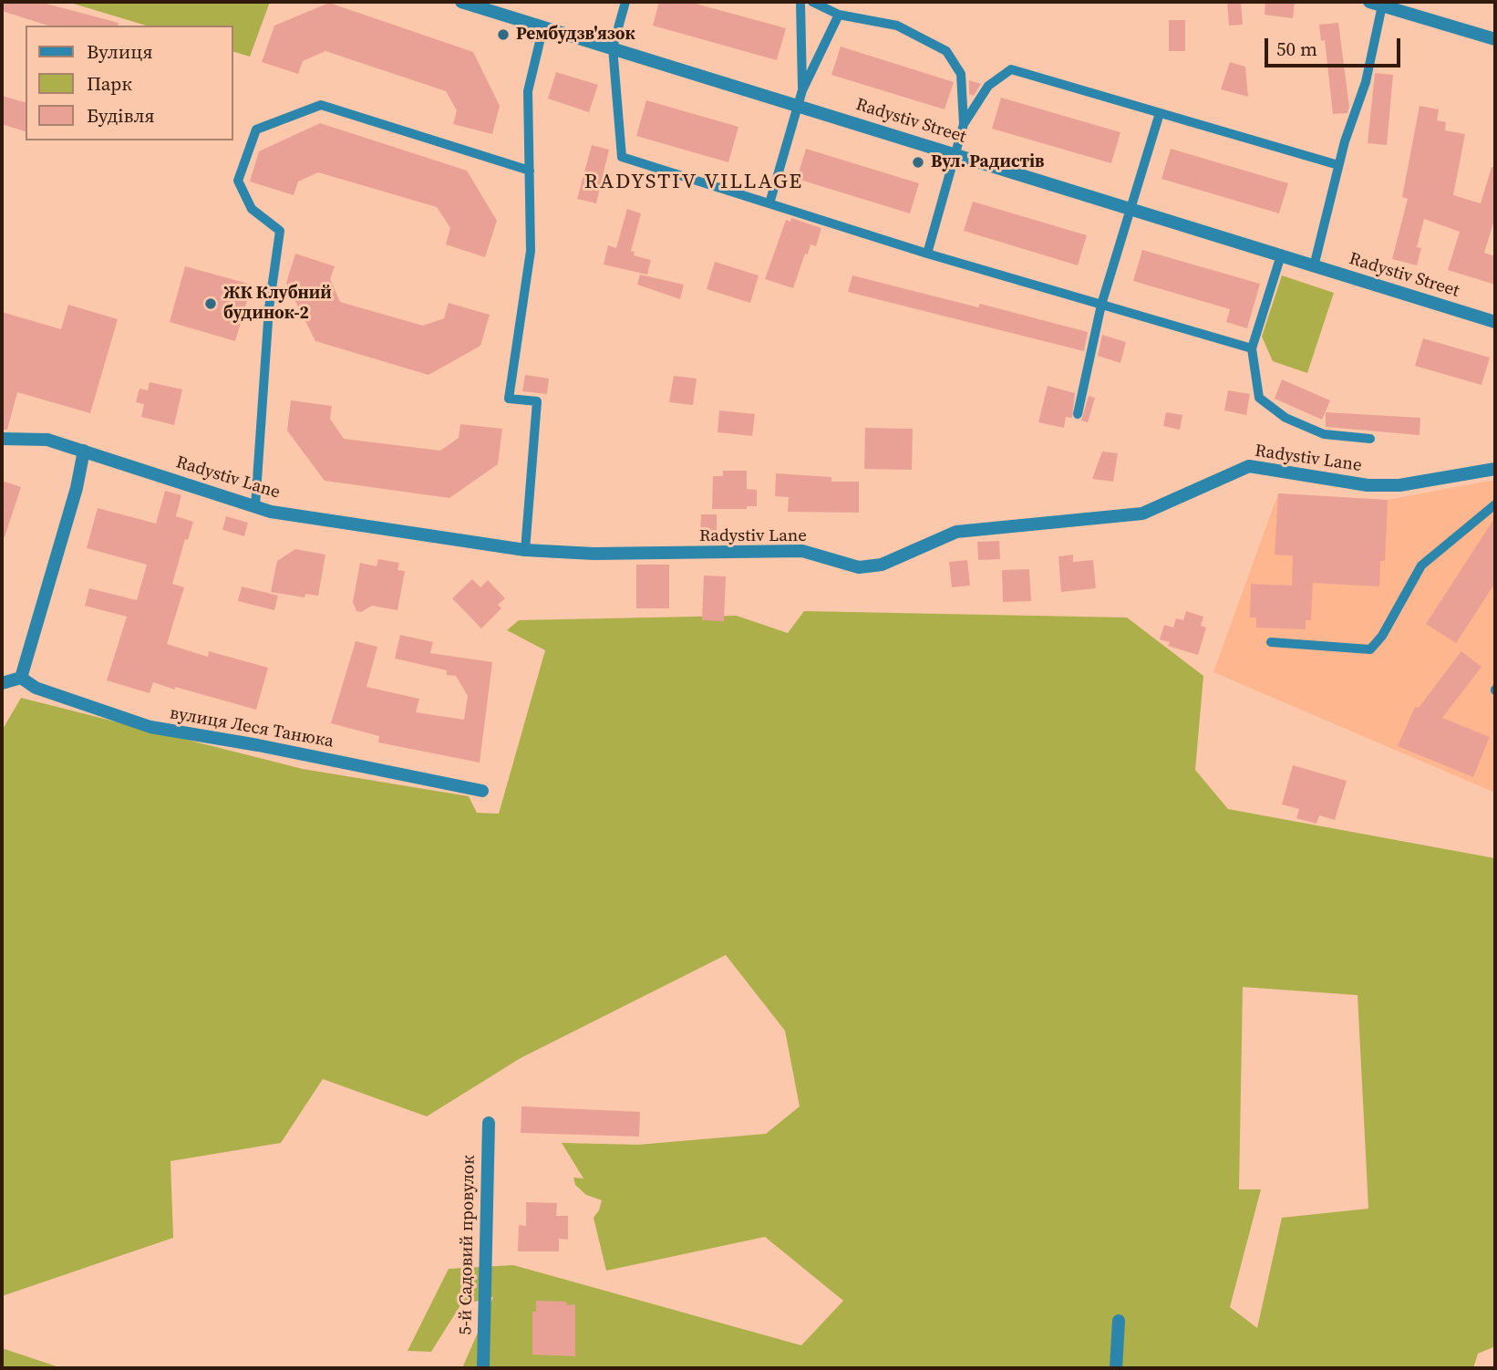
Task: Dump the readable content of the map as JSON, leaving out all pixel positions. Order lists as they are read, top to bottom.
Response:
{
  "streets": {
    "street": [
      "Radystiv Street",
      "Radystiv Lane",
      "вулиця Леся Танюка",
      "5-й Садовий провулок"
    ]
  },
  "districts": ["RADYSTIV VILLAGE"],
  "places": ["Рембудзв'язок", "Вул. Радистів", "ЖК Клубний будинок-2"],
  "legend": ["Вулиця", "Парк", "Будівля"],
  "scale_bar": "50 m"
}
